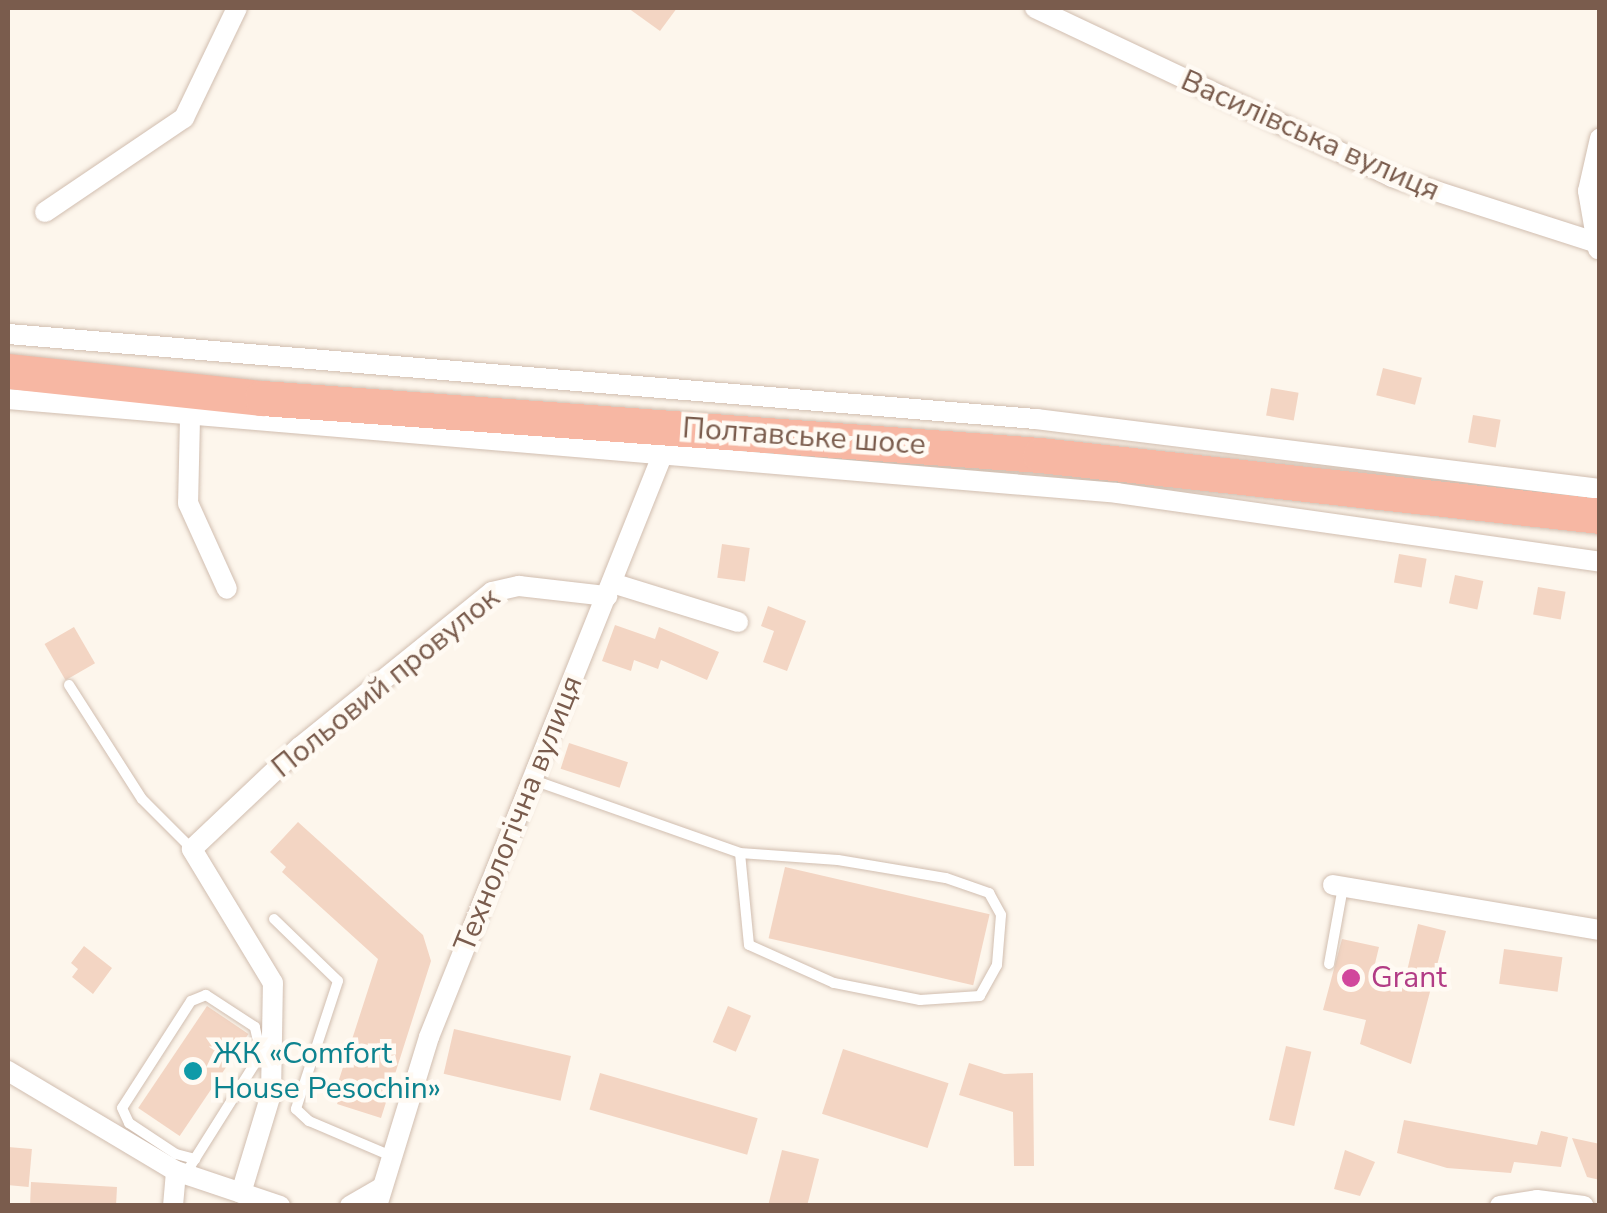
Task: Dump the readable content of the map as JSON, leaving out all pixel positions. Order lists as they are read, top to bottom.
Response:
{
  "streets": {
    "highway": ["Полтавське шосе"],
    "street": ["Василівська вулиця", "Польовий провулок", "Технологічна вулиця"]
  },
  "crossings": [
    ["Полтавське шосе", "Технологічна вулиця"],
    ["Польовий провулок", "Технологічна вулиця"]
  ],
  "places": ["Grant", "ЖК «Comfort House Pesochin»"]
}
